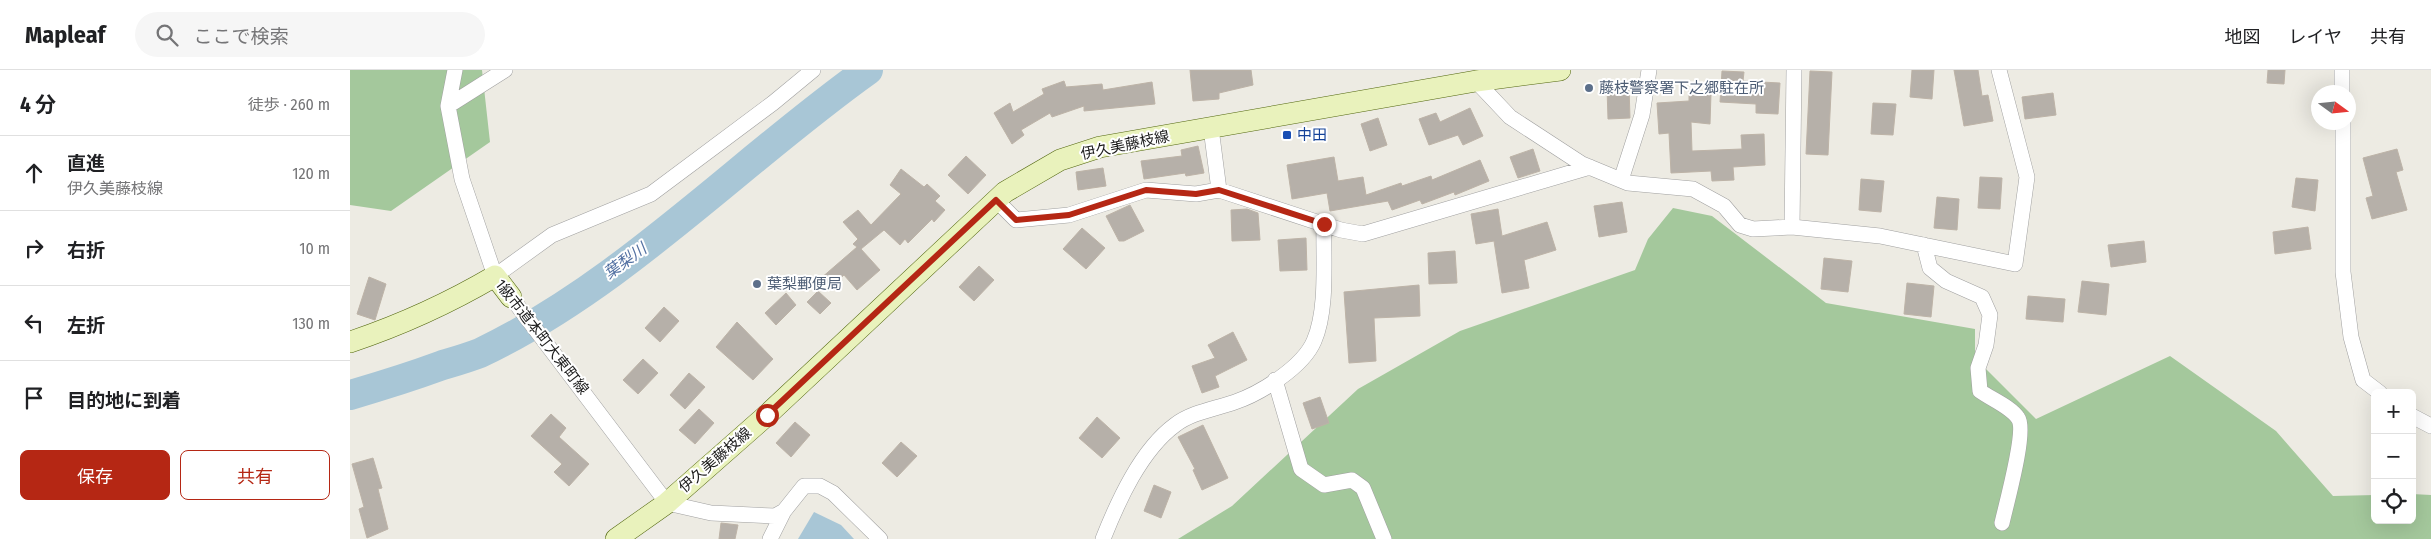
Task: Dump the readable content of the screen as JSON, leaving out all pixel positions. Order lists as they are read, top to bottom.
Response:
{
  "streets": {
    "main road": ["伊久美藤枝線", "1級市道本町大東町線"]
  },
  "crossings": [
    ["伊久美藤枝線", "1級市道本町大東町線"]
  ],
  "water": ["葉梨川"],
  "places": {
    "other": ["藤枝警察署下之郷駐在所", "葉梨郵便局"],
    "transit": ["中田"]
  },
  "north": "right",
  "page": {
    "header": "Mapleaf",
    "search": "ここで検索",
    "nav": ["地図", "レイヤ", "共有"],
    "heading": ["4 分", "徒歩 · 260 m"],
    "list": [
      ["直進", "伊久美藤枝線", "120 m"],
      ["右折", "10 m"],
      ["左折", "130 m"],
      "目的地に到着"
    ],
    "map_buttons": ["+", "−"],
    "buttons": ["保存", "共有"]
  }
}
